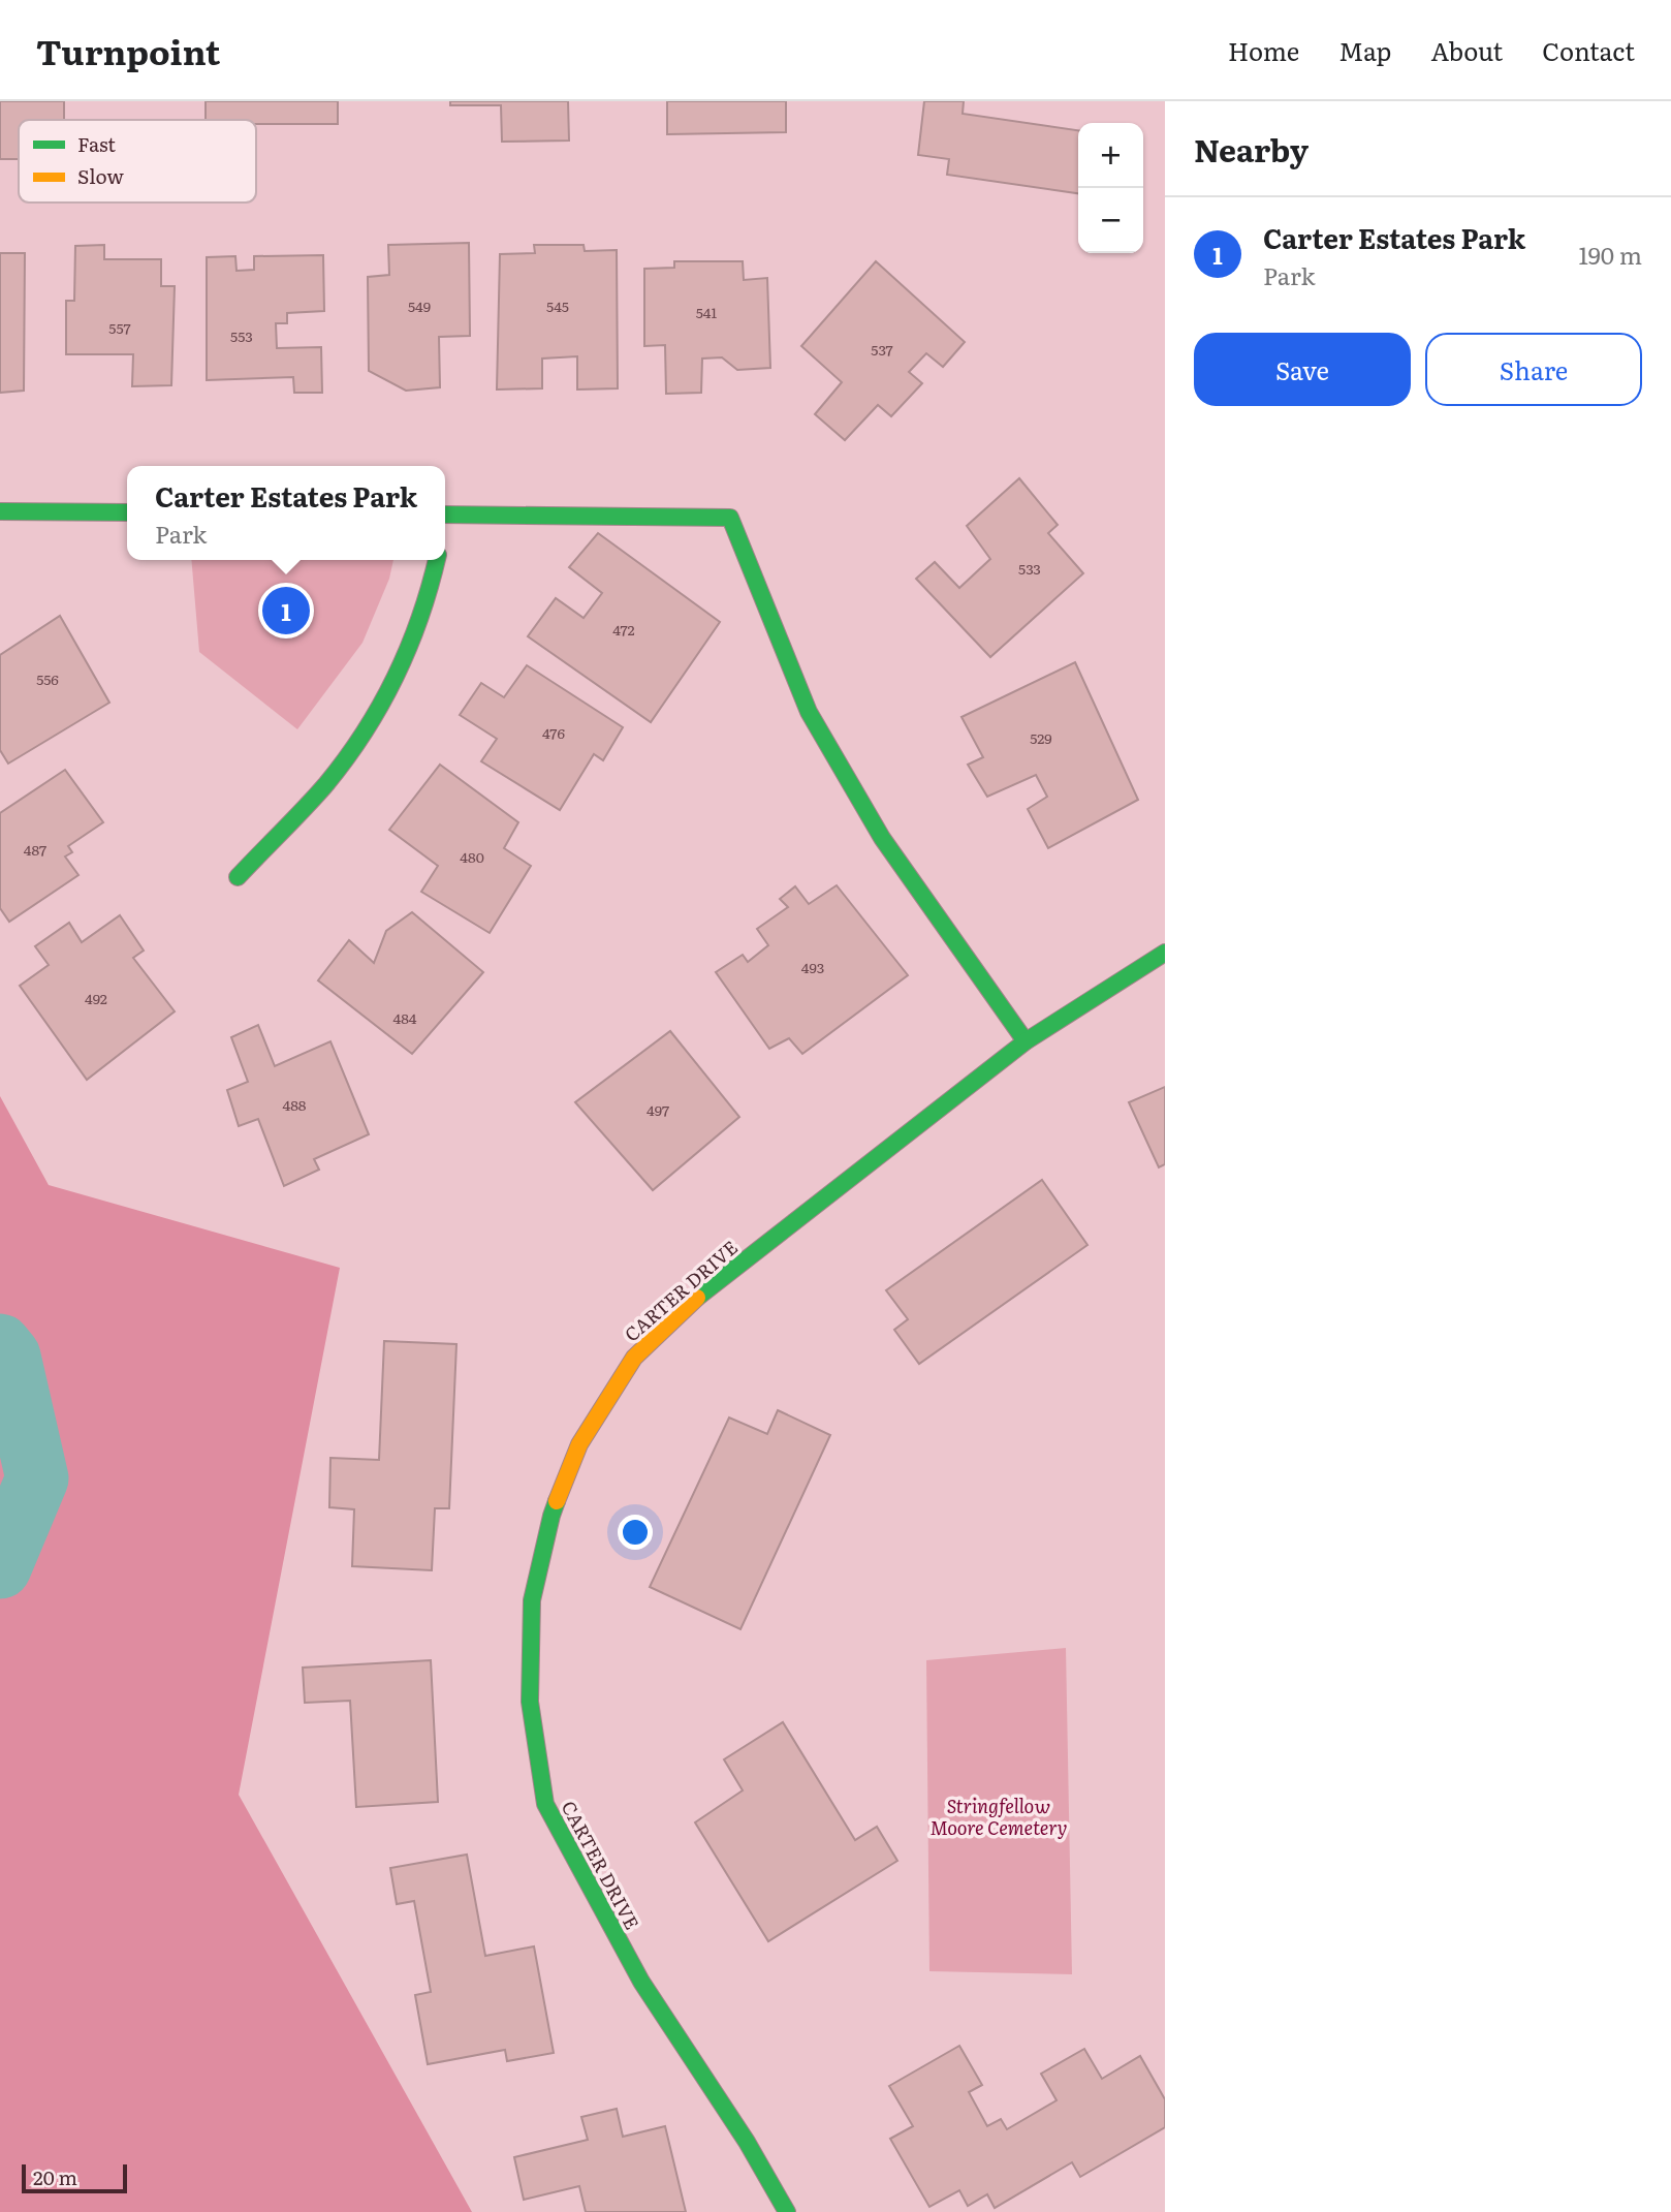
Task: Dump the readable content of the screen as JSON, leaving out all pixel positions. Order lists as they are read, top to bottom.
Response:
{
  "streets": {
    "street": ["CARTER DRIVE"]
  },
  "parks": ["Stringfellow Moore Cemetery"],
  "house_numbers": [
    "549",
    "545",
    "541",
    "557",
    "553",
    "537",
    "533",
    "472",
    "556",
    "476",
    "529",
    "487",
    "480",
    "493",
    "492",
    "484",
    "488",
    "497"
  ],
  "legend": ["Fast", "Slow"],
  "scale_bar": "20 m",
  "page": {
    "header": "Turnpoint",
    "nav": [
      "Home",
      "Map",
      "About",
      "Contact"
    ],
    "heading": "Nearby",
    "map_buttons": ["+", "−"],
    "list": [
      {
        "mark": "1",
        "name": "Carter Estates Park",
        "note": "Park",
        "value": "190 m"
      }
    ],
    "buttons": ["Save", "Share"],
    "popup": ["Carter Estates Park", "Park"],
    "pins": "1",
    "scale": "20 m"
  }
}
